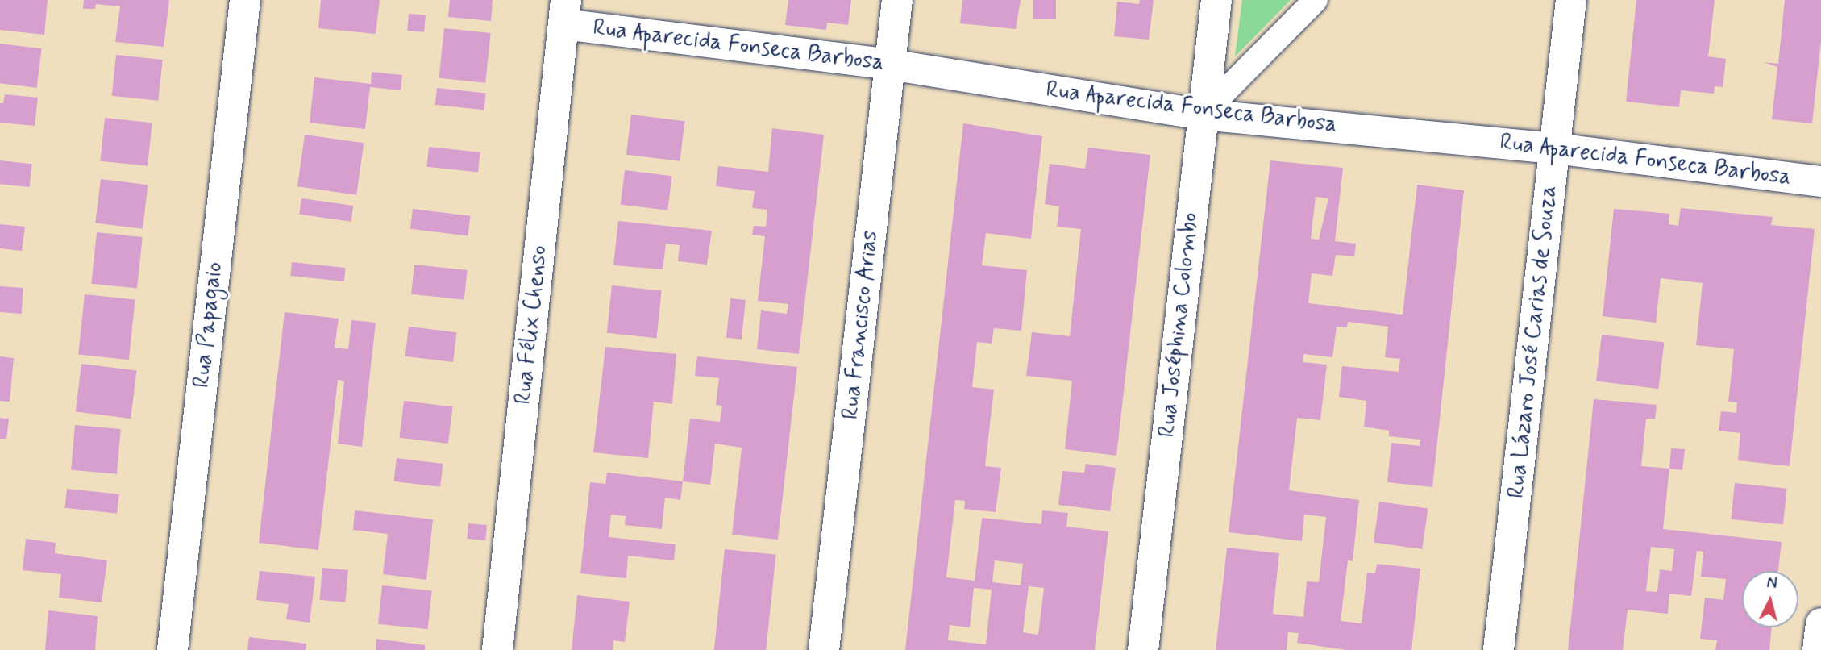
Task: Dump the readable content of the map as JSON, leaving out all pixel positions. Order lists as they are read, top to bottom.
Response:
{
  "streets": {
    "street": [
      "Rua Aparecida Fonseca Barbosa",
      "Rua Papagaio",
      "Rua Félix Chenso",
      "Rua Francisco Arias",
      "Rua Joséphina Colombo",
      "Rua Lázaro José Carias de Souza"
    ]
  },
  "crossings": [
    ["Rua Aparecida Fonseca Barbosa", "Rua Félix Chenso"],
    ["Rua Aparecida Fonseca Barbosa", "Rua Francisco Arias"],
    ["Rua Aparecida Fonseca Barbosa", "Rua Joséphina Colombo"],
    ["Rua Aparecida Fonseca Barbosa", "Rua Lázaro José Carias de Souza"]
  ],
  "north": "top"
}
